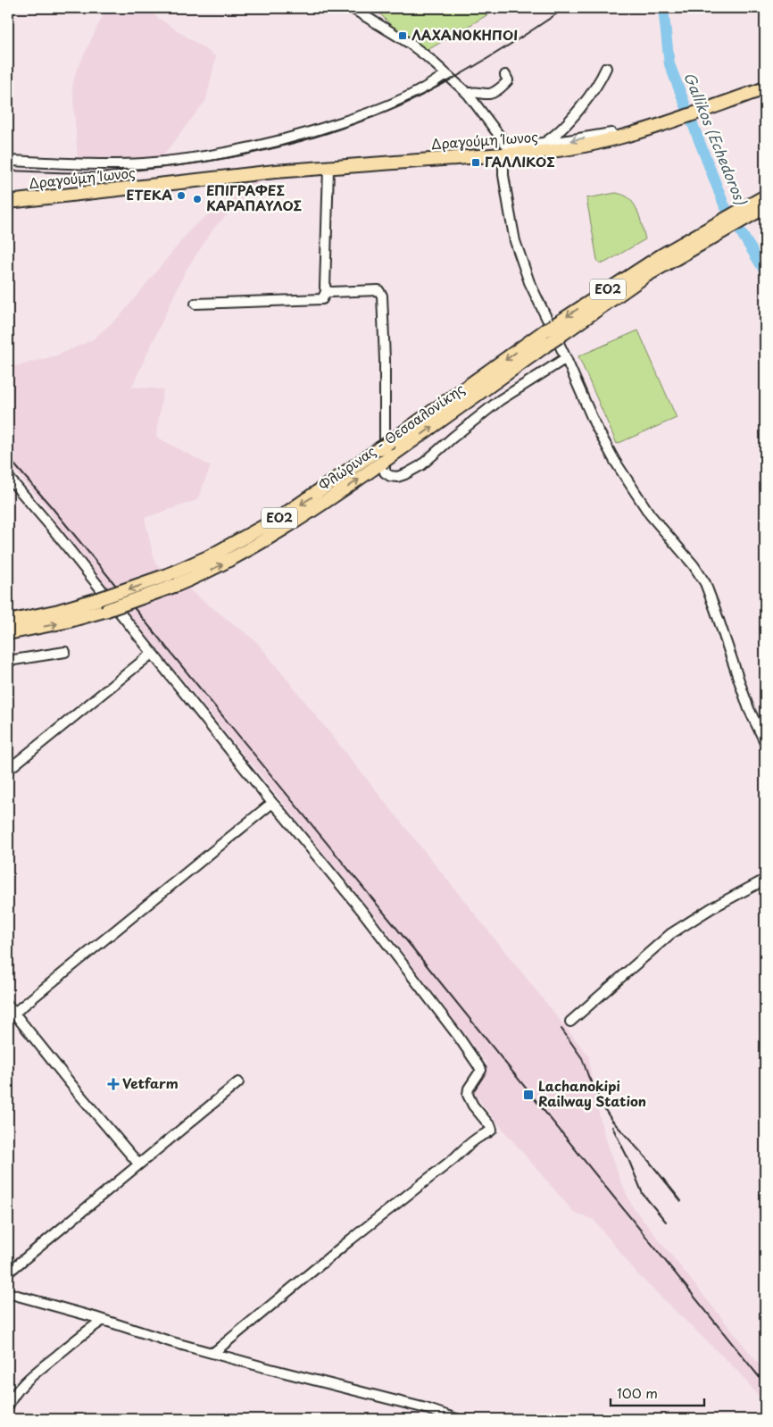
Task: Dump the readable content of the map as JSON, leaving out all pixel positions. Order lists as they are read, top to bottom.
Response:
{
  "streets": {
    "main road": ["Δραγούμη Ίωνος", "ΕΟ2", "Φλώρινας - Θεσσαλονίκης"]
  },
  "water": ["Gallikos (Echedoros)"],
  "places": {
    "transit": ["ΛΑΧΑΝΟΚΗΠΟΙ", "ΓΑΛΛΙΚΟΣ", "Lachanokipi Railway Station"],
    "other": ["ΕΤΕΚΑ", "ΕΠΙΓΡΑΦΕΣ ΚΑΡΑΠΑΥΛΟΣ"],
    "health": ["Vetfarm"]
  },
  "scale_bar": "100 m"
}
